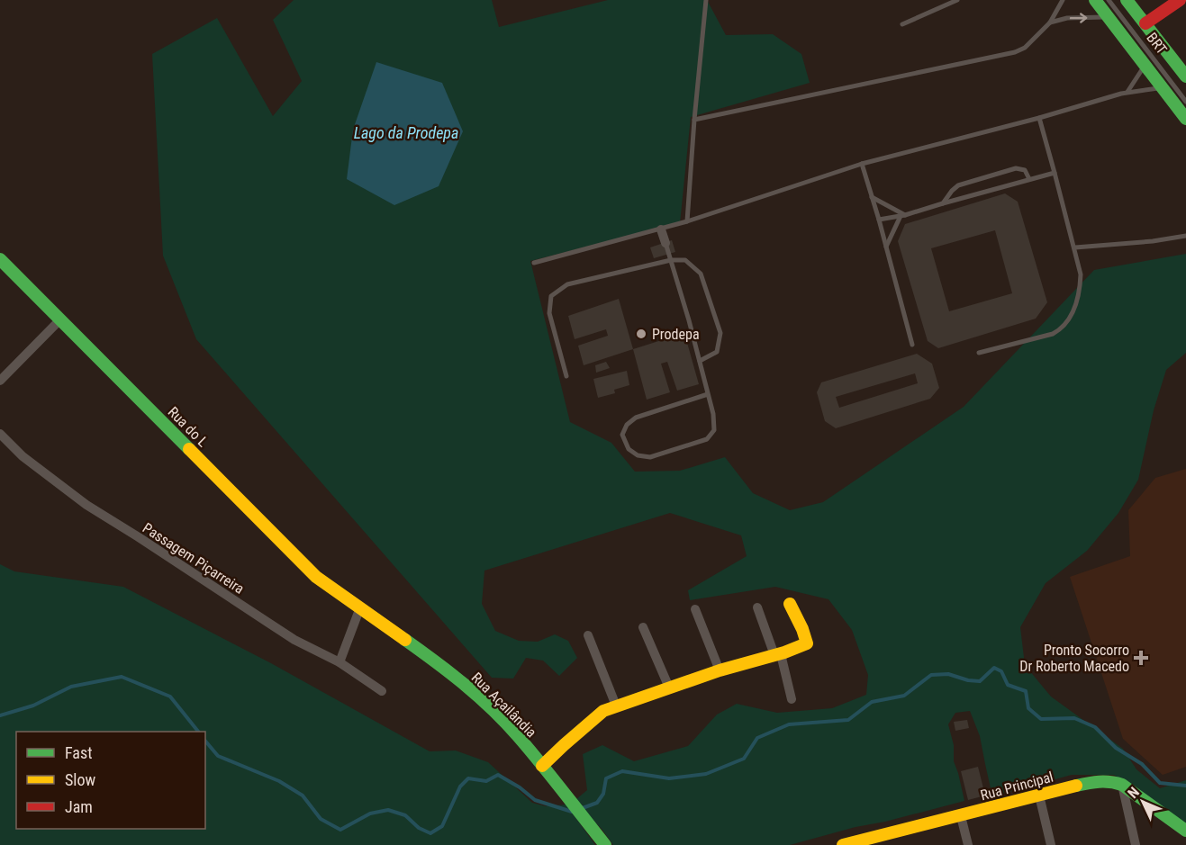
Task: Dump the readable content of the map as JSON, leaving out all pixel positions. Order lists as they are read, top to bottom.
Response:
{
  "streets": {
    "street": [
      "Rua do L",
      "Passagem Piçarreira",
      "Rua Açailândia",
      "Rua Principal"
    ],
    "lane": ["BRT"]
  },
  "crossings": [
    ["Rua do L", "Rua Açailândia"]
  ],
  "water": ["Lago da Prodepa"],
  "places": {
    "other": ["Prodepa"],
    "health": ["Pronto Socorro Dr Roberto Macedo"]
  },
  "legend": ["Fast", "Slow", "Jam"],
  "north": "top left"
}
